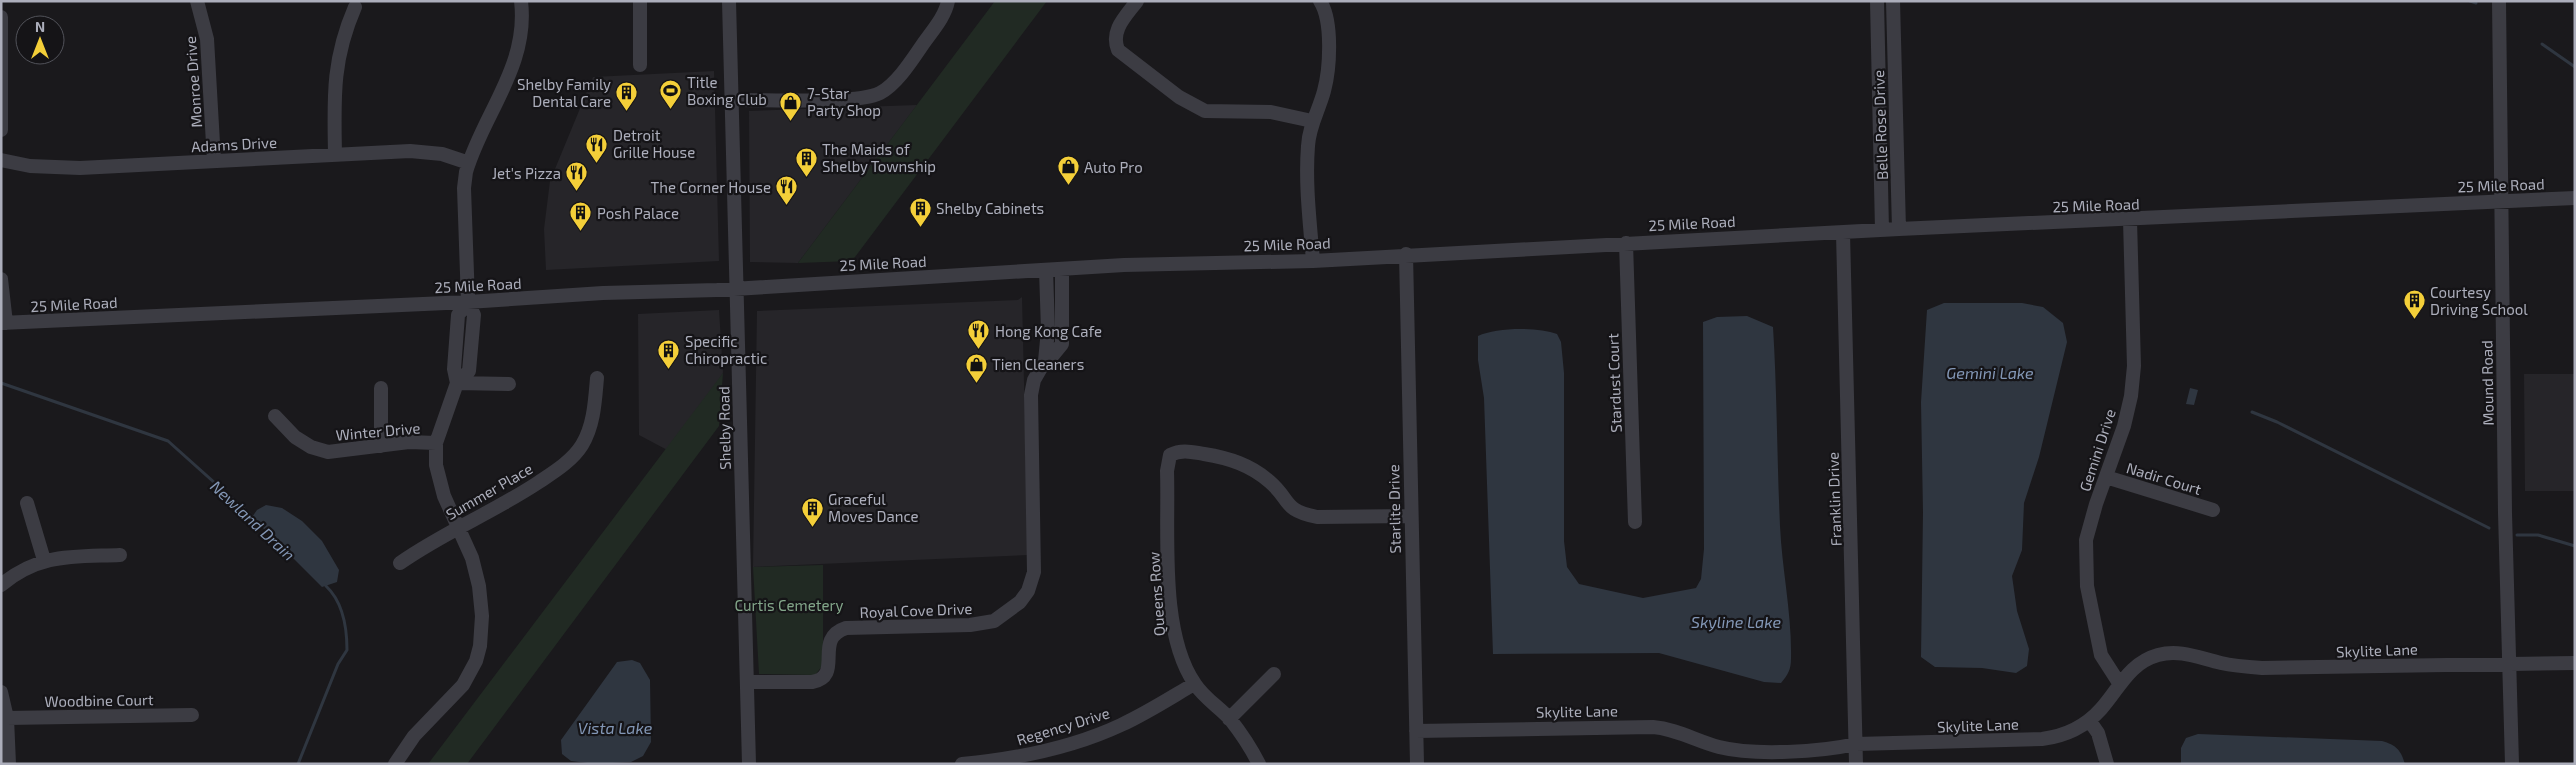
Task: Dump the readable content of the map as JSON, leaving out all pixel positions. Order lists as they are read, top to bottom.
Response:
{
  "streets": {
    "street": [
      "Monroe Drive",
      "Belle Rose Drive",
      "Adams Drive",
      "25 Mile Road",
      "Stardust Court",
      "Mound Road",
      "Shelby Road",
      "Winter Drive",
      "Gemini Drive",
      "Nadir Court",
      "Summer Place",
      "Franklin Drive",
      "Starlite Drive",
      "Queens Row",
      "Royal Cove Drive",
      "Skylite Lane",
      "Woodbine Court",
      "Regency Drive"
    ]
  },
  "crossings": [
    ["Monroe Drive", "Adams Drive"],
    ["Belle Rose Drive", "25 Mile Road"],
    ["25 Mile Road", "Stardust Court"],
    ["25 Mile Road", "Mound Road"],
    ["25 Mile Road", "Shelby Road"],
    ["25 Mile Road", "Gemini Drive"],
    ["25 Mile Road", "Franklin Drive"],
    ["25 Mile Road", "Starlite Drive"],
    ["25 Mile Road", "Royal Cove Drive"],
    ["Mound Road", "Skylite Lane"],
    ["Shelby Road", "Royal Cove Drive"],
    ["Gemini Drive", "Nadir Court"],
    ["Gemini Drive", "Skylite Lane"],
    ["Franklin Drive", "Skylite Lane"],
    ["Starlite Drive", "Queens Row"],
    ["Starlite Drive", "Skylite Lane"],
    ["Queens Row", "Regency Drive"]
  ],
  "water": [
    "Gemini Lake",
    "Newland Drain",
    "Skyline Lake",
    "Vista Lake"
  ],
  "parks": ["Curtis Cemetery"],
  "places": {
    "sports": ["Title Boxing Club"],
    "building": [
      "Shelby Family Dental Care",
      "The Maids of Shelby Township",
      "Shelby Cabinets",
      "Posh Palace",
      "Courtesy Driving School",
      "Specific Chiropractic",
      "Graceful Moves Dance"
    ],
    "shop": ["7-Star Party Shop", "Auto Pro", "Tien Cleaners"],
    "restaurant": [
      "Detroit Grille House",
      "Jet's Pizza",
      "The Corner House",
      "Hong Kong Cafe"
    ]
  },
  "north": "top"
}
